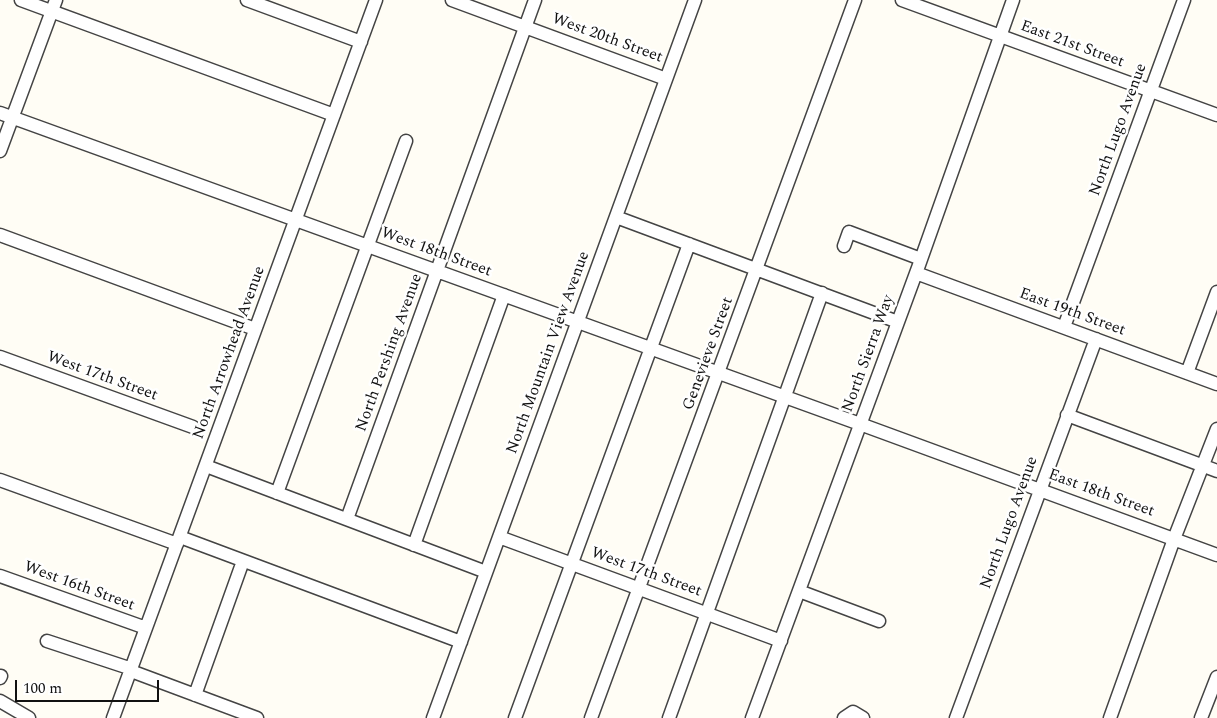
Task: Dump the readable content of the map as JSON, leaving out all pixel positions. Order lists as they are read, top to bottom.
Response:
{
  "streets": {
    "street": [
      "West 20th Street",
      "East 21st Street",
      "North Lugo Avenue",
      "West 18th Street",
      "East 19th Street",
      "North Arrowhead Avenue",
      "North Pershing Avenue",
      "North Mountain View Avenue",
      "Genevieve Street",
      "North Sierra Way",
      "West 17th Street",
      "East 18th Street",
      "West 16th Street"
    ]
  },
  "crossings": [
    ["West 20th Street", "North Pershing Avenue"],
    ["West 20th Street", "North Mountain View Avenue"],
    ["East 21st Street", "North Lugo Avenue"],
    ["East 21st Street", "North Sierra Way"],
    ["North Lugo Avenue", "East 19th Street"],
    ["North Lugo Avenue", "East 18th Street"],
    ["West 18th Street", "North Arrowhead Avenue"],
    ["West 18th Street", "North Pershing Avenue"],
    ["West 18th Street", "North Mountain View Avenue"],
    ["West 18th Street", "Genevieve Street"],
    ["West 18th Street", "North Sierra Way"],
    ["West 18th Street", "East 18th Street"],
    ["East 19th Street", "North Sierra Way"],
    ["North Arrowhead Avenue", "West 16th Street"],
    ["North Mountain View Avenue", "West 17th Street"],
    ["Genevieve Street", "West 17th Street"],
    ["North Sierra Way", "West 17th Street"],
    ["North Sierra Way", "East 18th Street"]
  ],
  "scale_bar": "100 m"
}
